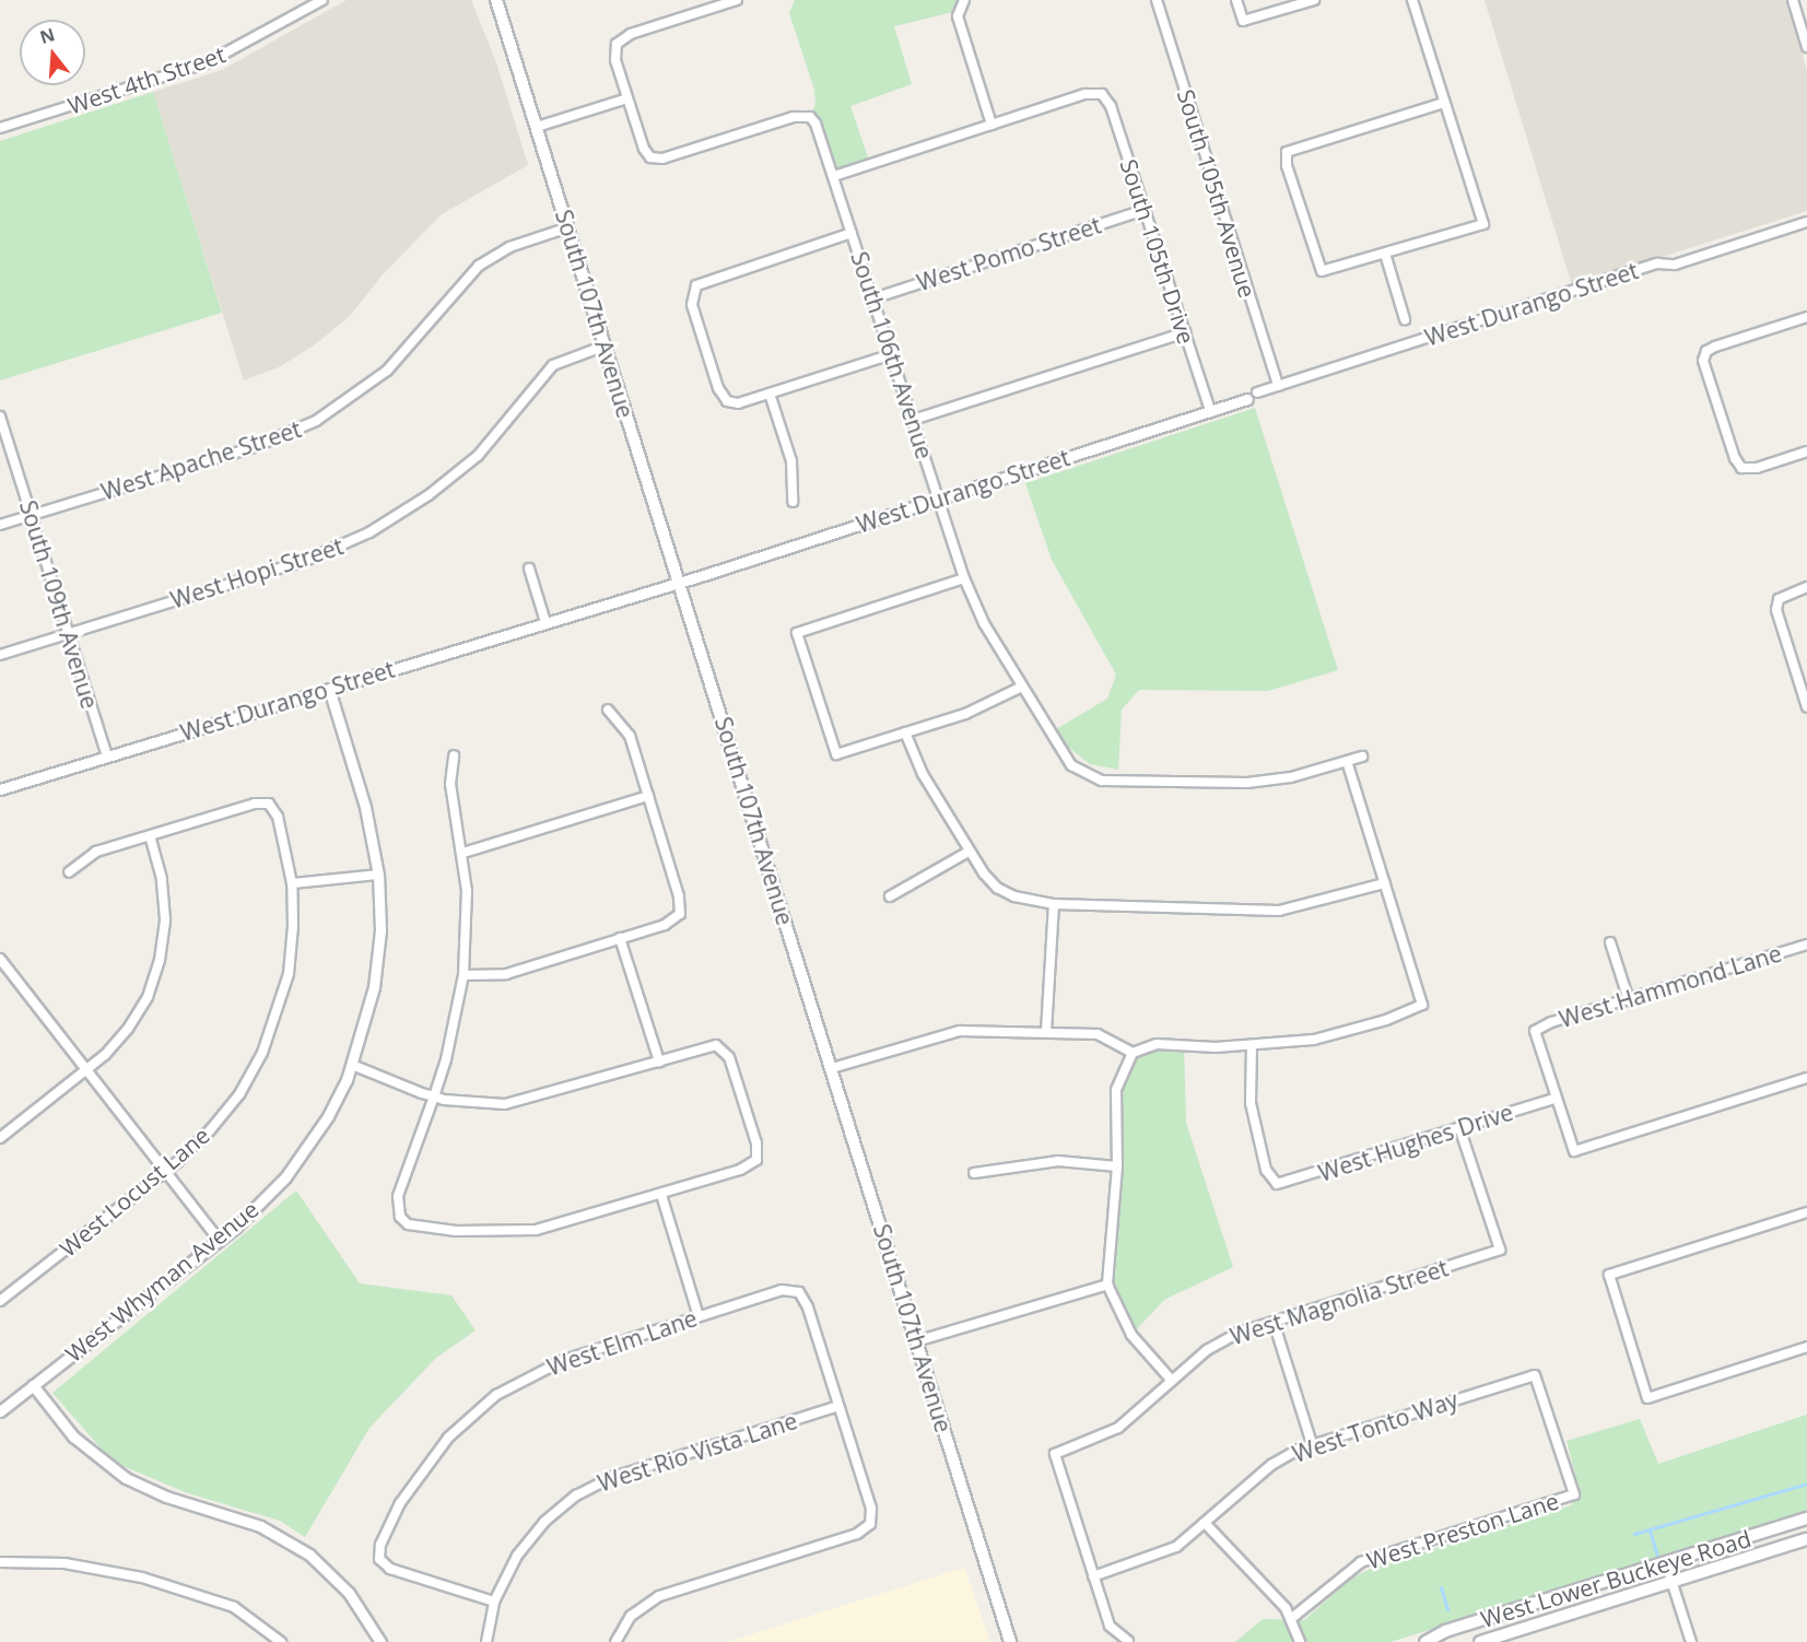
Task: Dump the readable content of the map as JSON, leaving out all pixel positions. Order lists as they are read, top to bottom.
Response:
{
  "streets": {
    "main road": ["South 107th Avenue", "West Lower Buckeye Road"],
    "street": [
      "West 4th Street",
      "South 105th Avenue",
      "South 105th Drive",
      "West Pomo Street",
      "West Durango Street",
      "South 106th Avenue",
      "West Apache Street",
      "West Hopi Street",
      "South 109th Avenue",
      "West Hammond Lane",
      "West Hughes Drive",
      "West Locust Lane",
      "West Whyman Avenue",
      "West Magnolia Street",
      "West Elm Lane",
      "West Tonto Way",
      "West Rio Vista Lane",
      "West Preston Lane"
    ]
  },
  "crossings": [
    ["South 105th Avenue", "West Durango Street"],
    ["South 105th Drive", "West Pomo Street"],
    ["South 105th Drive", "West Durango Street"],
    ["West Pomo Street", "South 106th Avenue"],
    ["West Durango Street", "South 107th Avenue"],
    ["West Durango Street", "South 106th Avenue"],
    ["West Durango Street", "South 109th Avenue"],
    ["West Durango Street", "West Whyman Avenue"],
    ["South 107th Avenue", "West Apache Street"],
    ["South 107th Avenue", "West Hopi Street"],
    ["West Apache Street", "South 109th Avenue"],
    ["West Hopi Street", "South 109th Avenue"],
    ["West Hammond Lane", "West Hughes Drive"],
    ["West Hughes Drive", "West Magnolia Street"],
    ["West Magnolia Street", "West Tonto Way"],
    ["West Elm Lane", "West Rio Vista Lane"],
    ["West Tonto Way", "West Preston Lane"]
  ],
  "north": "top"
}
